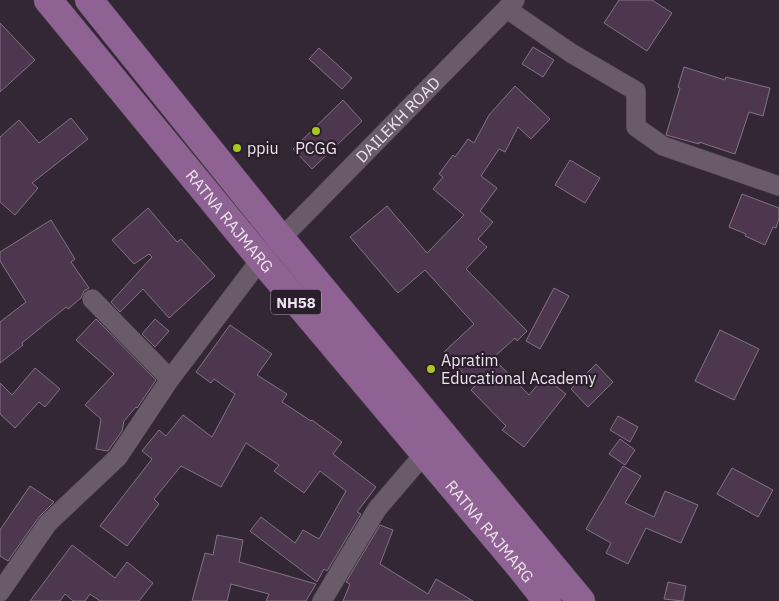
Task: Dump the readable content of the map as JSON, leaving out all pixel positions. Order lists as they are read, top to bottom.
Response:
{
  "streets": {
    "main road": ["RATNA RAJMARG", "NH58"],
    "street": ["DAILEKH ROAD"]
  },
  "crossings": [
    ["DAILEKH ROAD", "RATNA RAJMARG"]
  ],
  "places": ["PCGG", "ppiu", "Apratim Educational Academy"]
}
